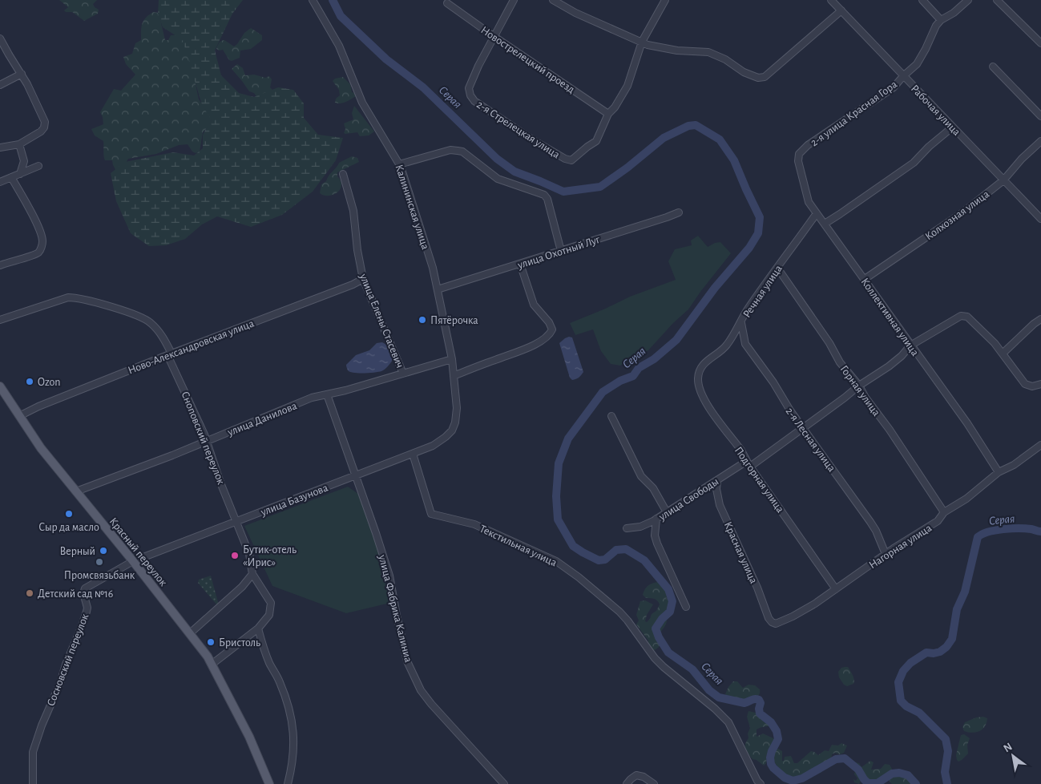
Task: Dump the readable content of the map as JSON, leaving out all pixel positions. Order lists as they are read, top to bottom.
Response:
{
  "streets": {
    "main road": ["Красный переулок"],
    "street": [
      "Новострелецкий проезд",
      "Рабочая улица",
      "2-я улица Красная Гора",
      "2-я Стрелецкая улица",
      "Калининская улица",
      "Колхозная улица",
      "улица Охотный Луг",
      "Речная улица",
      "Коллективная улица",
      "улица Елены Стасевич",
      "Ново-Александровская улица",
      "Горная улица",
      "улица Данилова",
      "Сноповский переулок",
      "2-я Лесная улица",
      "Подгорная улица",
      "улица Свободы",
      "улица Базунова",
      "Текстильная улица",
      "Нагорная улица",
      "Красная улица",
      "улица Фабрика Калиниа",
      "Сосновский переулок"
    ]
  },
  "crossings": [
    ["Новострелецкий проезд", "2-я Стрелецкая улица"],
    ["Рабочая улица", "2-я улица Красная Гора"],
    ["Рабочая улица", "Колхозная улица"],
    ["2-я улица Красная Гора", "Коллективная улица"],
    ["Калининская улица", "улица Охотный Луг"],
    ["Калининская улица", "улица Данилова"],
    ["Калининская улица", "улица Базунова"],
    ["Колхозная улица", "Коллективная улица"],
    ["Речная улица", "Коллективная улица"],
    ["Речная улица", "Горная улица"],
    ["Речная улица", "2-я Лесная улица"],
    ["Речная улица", "Подгорная улица"],
    ["Коллективная улица", "улица Свободы"],
    ["Коллективная улица", "Нагорная улица"],
    ["улица Елены Стасевич", "Ново-Александровская улица"],
    ["улица Елены Стасевич", "улица Данилова"],
    ["Ново-Александровская улица", "Сноповский переулок"],
    ["Ново-Александровская улица", "Красный переулок"],
    ["Горная улица", "улица Свободы"],
    ["Горная улица", "Нагорная улица"],
    ["улица Данилова", "Сноповский переулок"],
    ["улица Данилова", "Красный переулок"],
    ["улица Данилова", "улица Фабрика Калиниа"],
    ["Сноповский переулок", "улица Базунова"],
    ["2-я Лесная улица", "улица Свободы"],
    ["2-я Лесная улица", "Нагорная улица"],
    ["Подгорная улица", "улица Свободы"],
    ["Подгорная улица", "Нагорная улица"],
    ["улица Свободы", "Красная улица"],
    ["улица Базунова", "Текстильная улица"],
    ["улица Базунова", "Красный переулок"],
    ["улица Базунова", "улица Фабрика Калиниа"],
    ["улица Базунова", "Сосновский переулок"],
    ["Нагорная улица", "Красная улица"],
    ["Красный переулок", "Сосновский переулок"]
  ],
  "water": ["Серая"],
  "places": [
    "Пятёрочка",
    "Ozon",
    "Сыр да масло",
    "Верный",
    "Бутик-отель «Ирис»",
    "Промсвязьбанк",
    "Детский сад №16",
    "Бристоль"
  ],
  "north": "top left"
}
